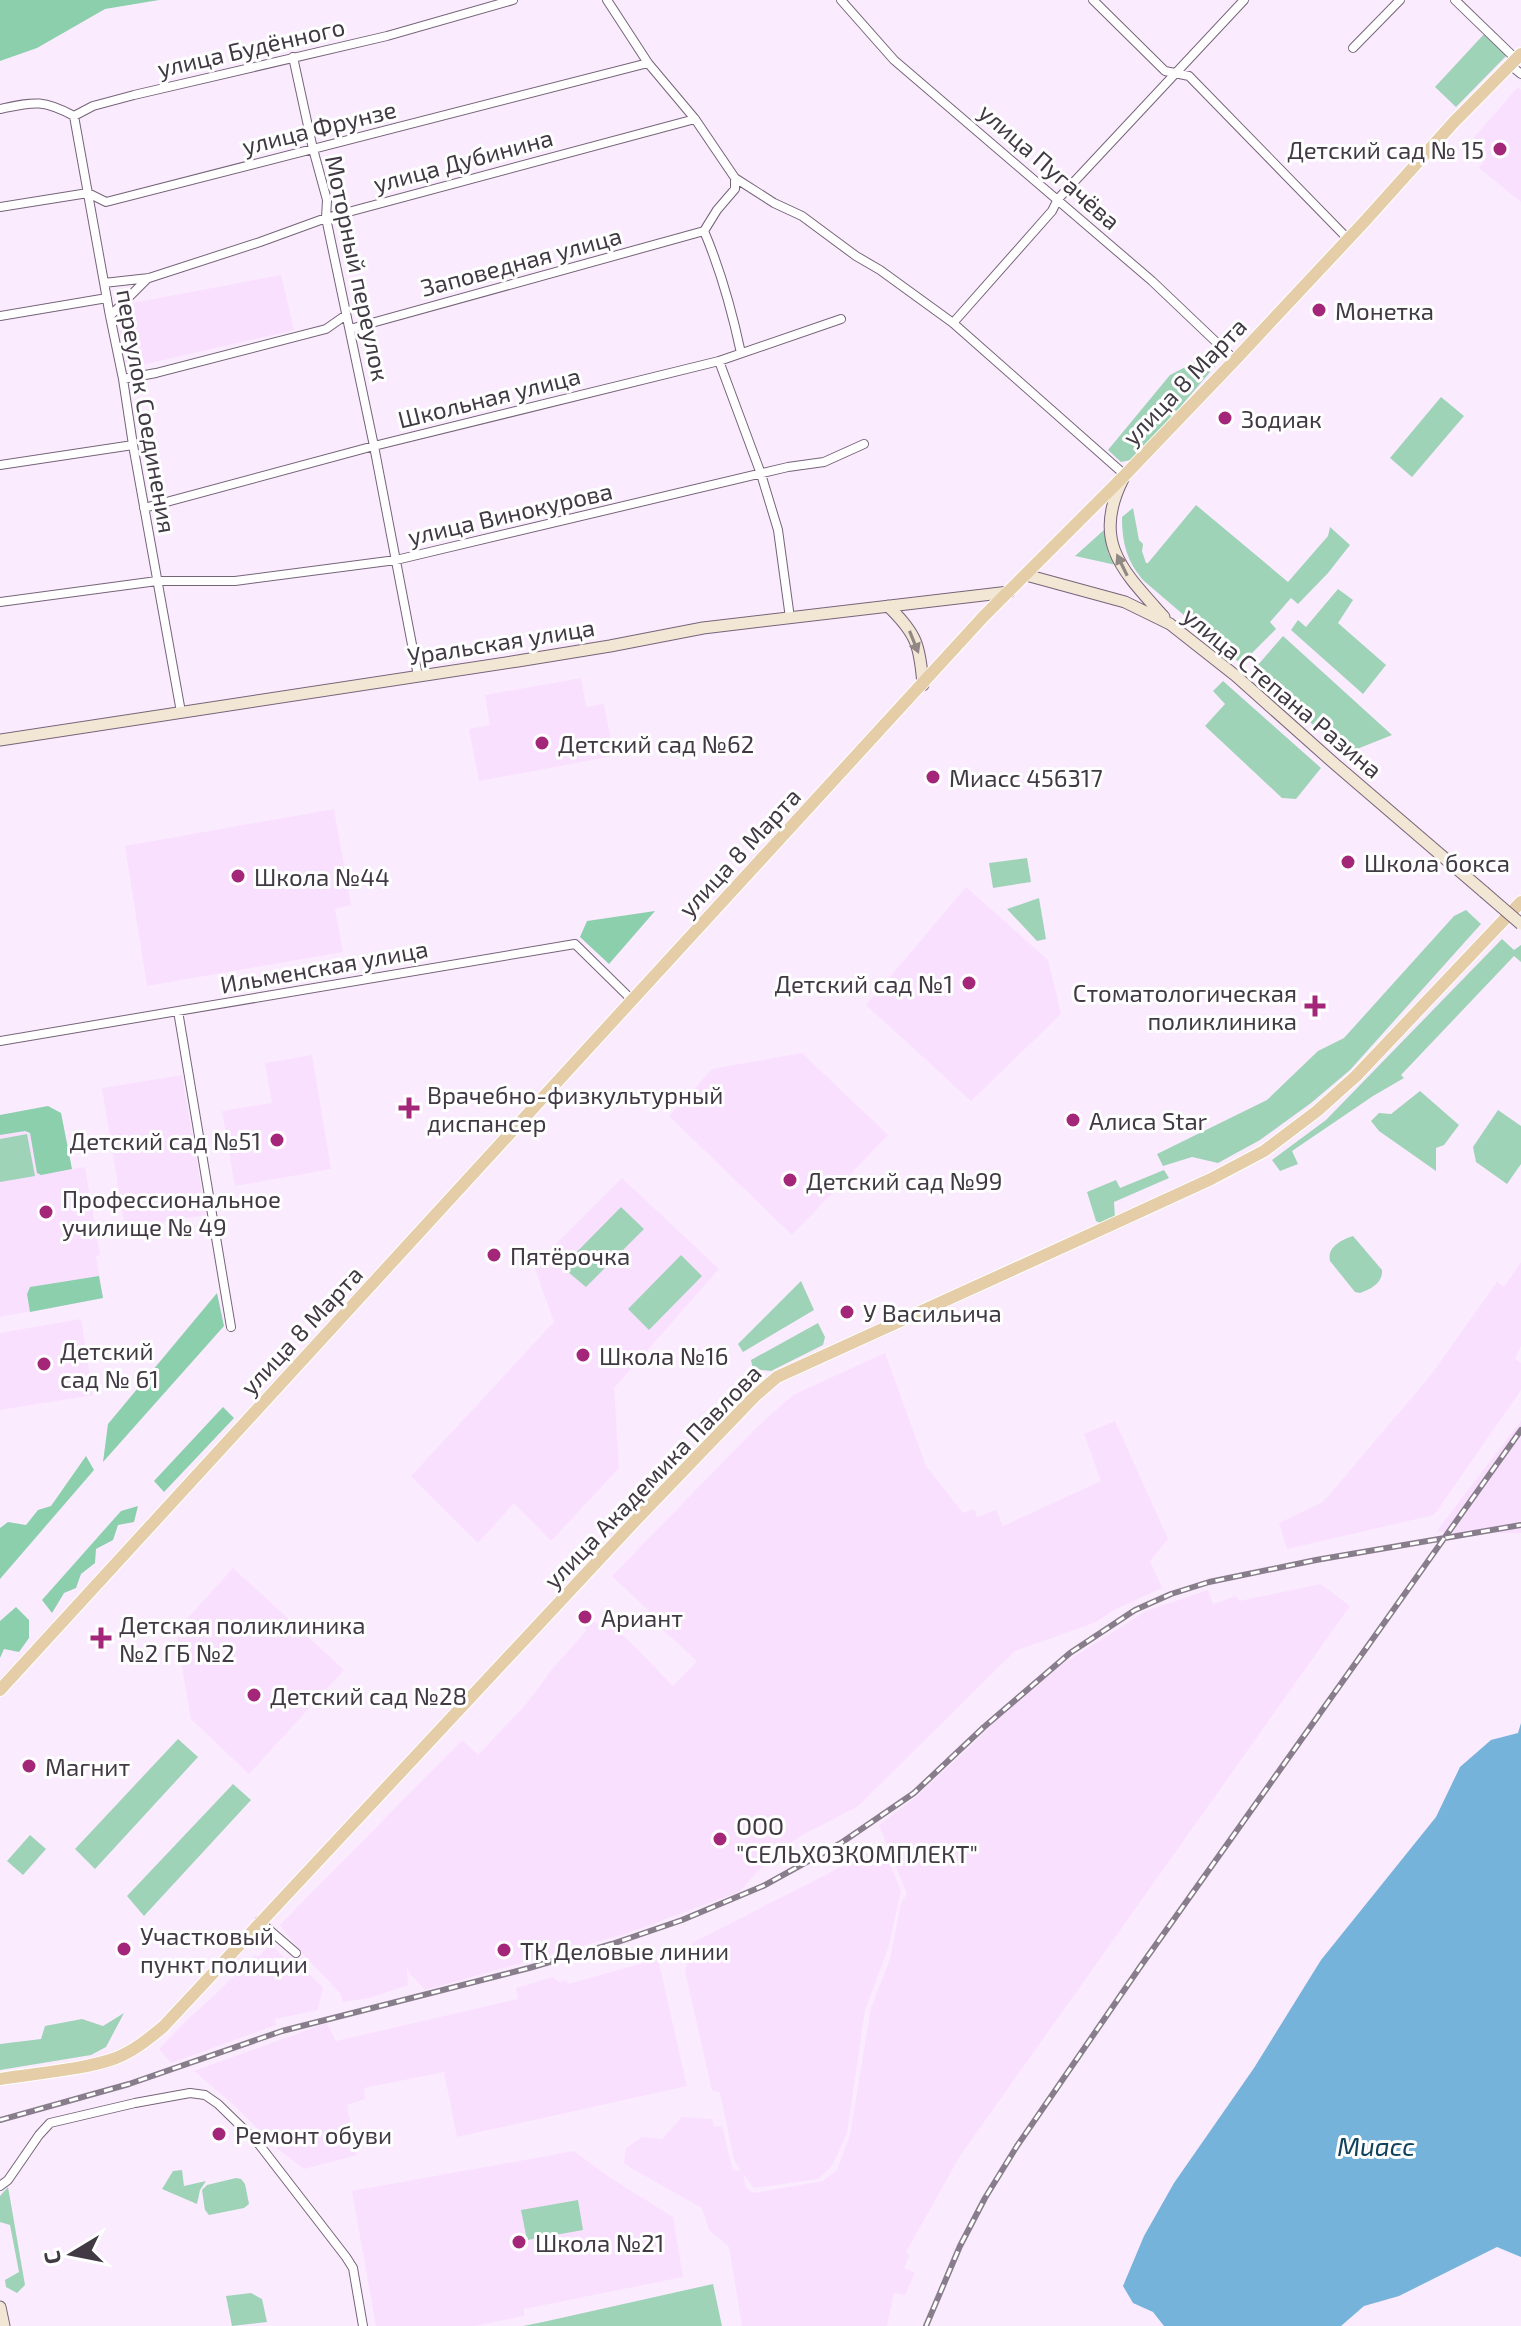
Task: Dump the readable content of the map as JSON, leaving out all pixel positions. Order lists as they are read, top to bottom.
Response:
{
  "streets": {
    "main road": ["улица 8 Марта", "улица Академика Павлова"],
    "street": [
      "улица Будённого",
      "улица Фрунзе",
      "улица Дубинина",
      "улица Пугачёва",
      "Заповедная улица",
      "Моторный переулок",
      "Школьная улица",
      "переулок Соединения",
      "улица Винокурова",
      "Уральская улица",
      "улица Степана Разина",
      "Ильменская улица"
    ]
  },
  "crossings": [
    ["улица Будённого", "Моторный переулок"],
    ["улица Будённого", "переулок Соединения"],
    ["улица Фрунзе", "Моторный переулок"],
    ["улица Фрунзе", "переулок Соединения"],
    ["улица Дубинина", "Моторный переулок"],
    ["улица Дубинина", "переулок Соединения"],
    ["улица Пугачёва", "улица 8 Марта"],
    ["Заповедная улица", "Моторный переулок"],
    ["Моторный переулок", "Школьная улица"],
    ["Моторный переулок", "улица Винокурова"],
    ["Моторный переулок", "Уральская улица"],
    ["улица 8 Марта", "Уральская улица"],
    ["улица 8 Марта", "улица Степана Разина"],
    ["улица 8 Марта", "Ильменская улица"],
    ["Школьная улица", "переулок Соединения"],
    ["переулок Соединения", "улица Винокурова"],
    ["переулок Соединения", "Уральская улица"]
  ],
  "water": ["Миасс"],
  "places": {
    "other": [
      "Детский сад № 15",
      "Монетка",
      "Зодиак",
      "Детский сад №62",
      "Миасс 456317",
      "Школа бокса",
      "Школа №44",
      "Детский сад №1",
      "Алиса Star",
      "Детский сад №51",
      "Детский сад №99",
      "Профессиональное училище № 49",
      "Пятёрочка",
      "У Васильича",
      "Школа №16",
      "Детский сад № 61",
      "Ариант",
      "Детский сад №28",
      "Магнит",
      "ООО \"СЕЛЬХОЗКОМПЛЕКТ\"",
      "Участковый пункт полиции",
      "ТК Деловые линии",
      "Ремонт обуви",
      "Школа №21"
    ],
    "health": ["Стоматологическая поликлиника", "Врачебно-физкультурный диспансер", "Детская поликлиника №2 ГБ №2"]
  },
  "north": "left"
}
